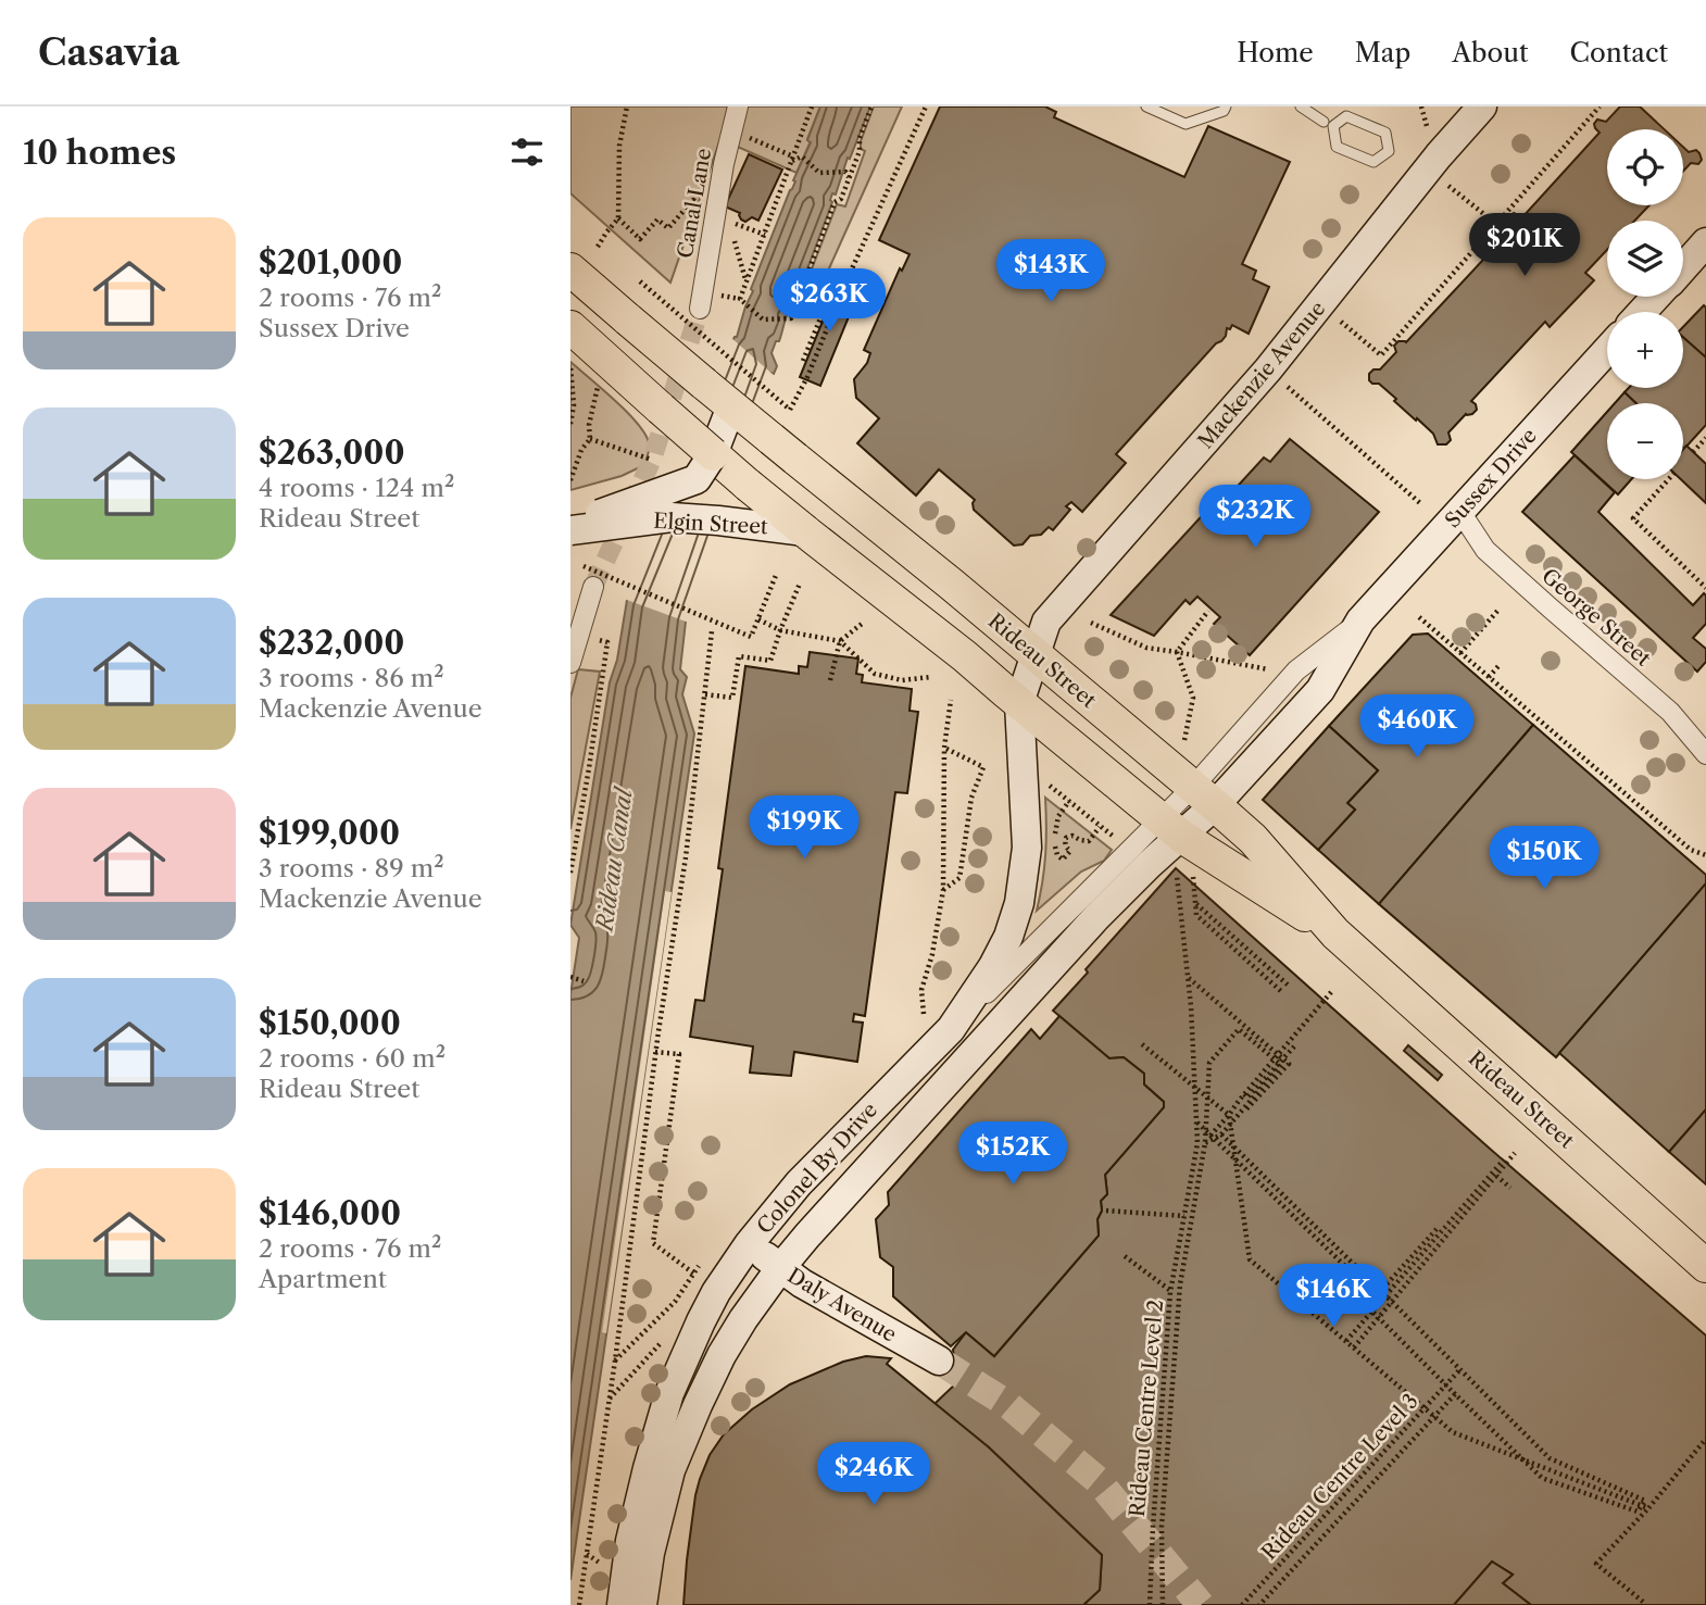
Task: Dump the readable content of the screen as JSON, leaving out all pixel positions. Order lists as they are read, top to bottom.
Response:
{
  "streets": {
    "main road": [
      "Mackenzie Avenue",
      "Sussex Drive",
      "Elgin Street",
      "Rideau Street",
      "Colonel By Drive",
      "Daly Avenue"
    ],
    "street": ["Canal Lane", "George Street"],
    "path": ["Rideau Centre Level 2", "Rideau Centre Level 3"]
  },
  "crossings": [
    ["Mackenzie Avenue", "Rideau Street"],
    ["Mackenzie Avenue", "Colonel By Drive"],
    ["Sussex Drive", "George Street"],
    ["Sussex Drive", "Rideau Street"],
    ["Sussex Drive", "Colonel By Drive"],
    ["Elgin Street", "Rideau Street"],
    ["Rideau Street", "Colonel By Drive"],
    ["Colonel By Drive", "Daly Avenue"]
  ],
  "water": ["Rideau Canal"],
  "page": {
    "header": "Casavia",
    "nav": [
      "Home",
      "Map",
      "About",
      "Contact"
    ],
    "heading": "10 homes",
    "map_buttons": ["+", "−"],
    "list": [
      {
        "name": "$201,000",
        "note": "2 rooms · 76 m² · Sussex Drive"
      },
      {
        "name": "$263,000",
        "note": "4 rooms · 124 m² · Rideau Street"
      },
      {
        "name": "$232,000",
        "note": "3 rooms · 86 m² · Mackenzie Avenue"
      },
      {
        "name": "$199,000",
        "note": "3 rooms · 89 m² · Mackenzie Avenue"
      },
      {
        "name": "$150,000",
        "note": "2 rooms · 60 m² · Rideau Street"
      },
      {
        "name": "$146,000",
        "note": "2 rooms · 76 m² · Apartment"
      }
    ],
    "price": [
      "$201K",
      "$143K",
      "$263K",
      "$232K",
      "$460K",
      "$199K",
      "$150K",
      "$152K",
      "$146K",
      "$246K"
    ]
  }
}
